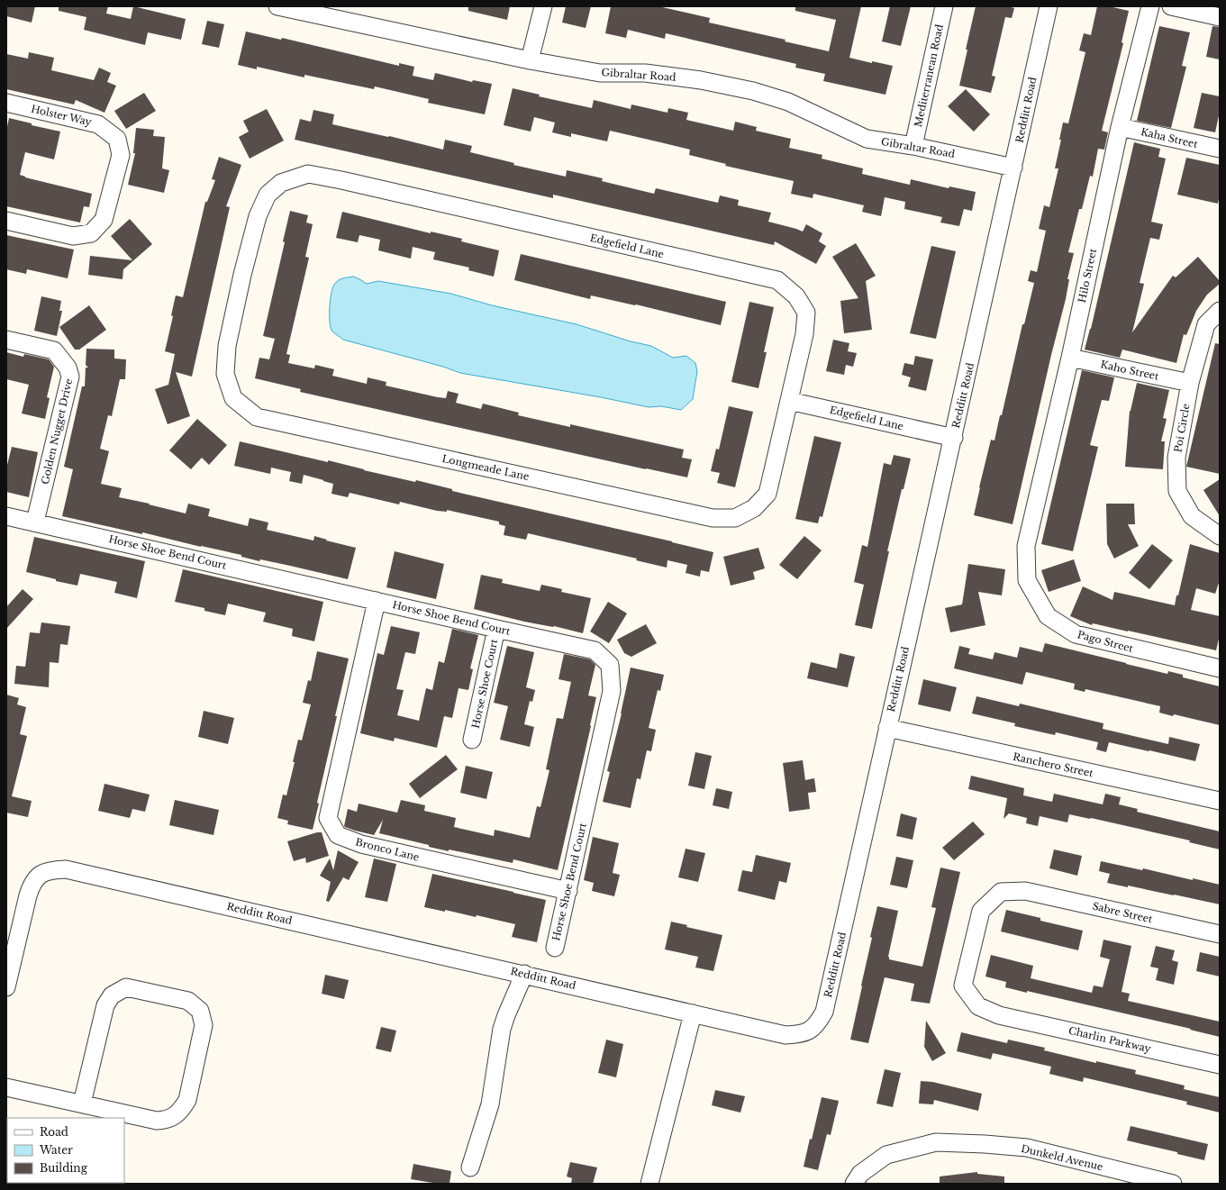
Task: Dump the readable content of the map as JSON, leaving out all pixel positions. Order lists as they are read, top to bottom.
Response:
{
  "streets": {
    "street": [
      "Gibraltar Road",
      "Mediterranean Road",
      "Redditt Road",
      "Holster Way",
      "Kaha Street",
      "Edgefield Lane",
      "Hilo Street",
      "Kaho Street",
      "Poi Circle",
      "Golden Nugget Drive",
      "Longmeade Lane",
      "Horse Shoe Bend Court",
      "Pago Street",
      "Horse Shoe Court",
      "Ranchero Street",
      "Bronco Lane",
      "Sabre Street",
      "Charlin Parkway",
      "Dunkeld Avenue"
    ]
  },
  "crossings": [
    ["Gibraltar Road", "Mediterranean Road"],
    ["Gibraltar Road", "Redditt Road"],
    ["Redditt Road", "Edgefield Lane"],
    ["Redditt Road", "Ranchero Street"],
    ["Kaha Street", "Hilo Street"],
    ["Edgefield Lane", "Longmeade Lane"],
    ["Hilo Street", "Kaho Street"],
    ["Hilo Street", "Pago Street"],
    ["Kaho Street", "Poi Circle"],
    ["Golden Nugget Drive", "Horse Shoe Bend Court"],
    ["Horse Shoe Bend Court", "Horse Shoe Court"],
    ["Horse Shoe Bend Court", "Bronco Lane"],
    ["Sabre Street", "Charlin Parkway"]
  ],
  "legend": ["Road", "Water", "Building"]
}
